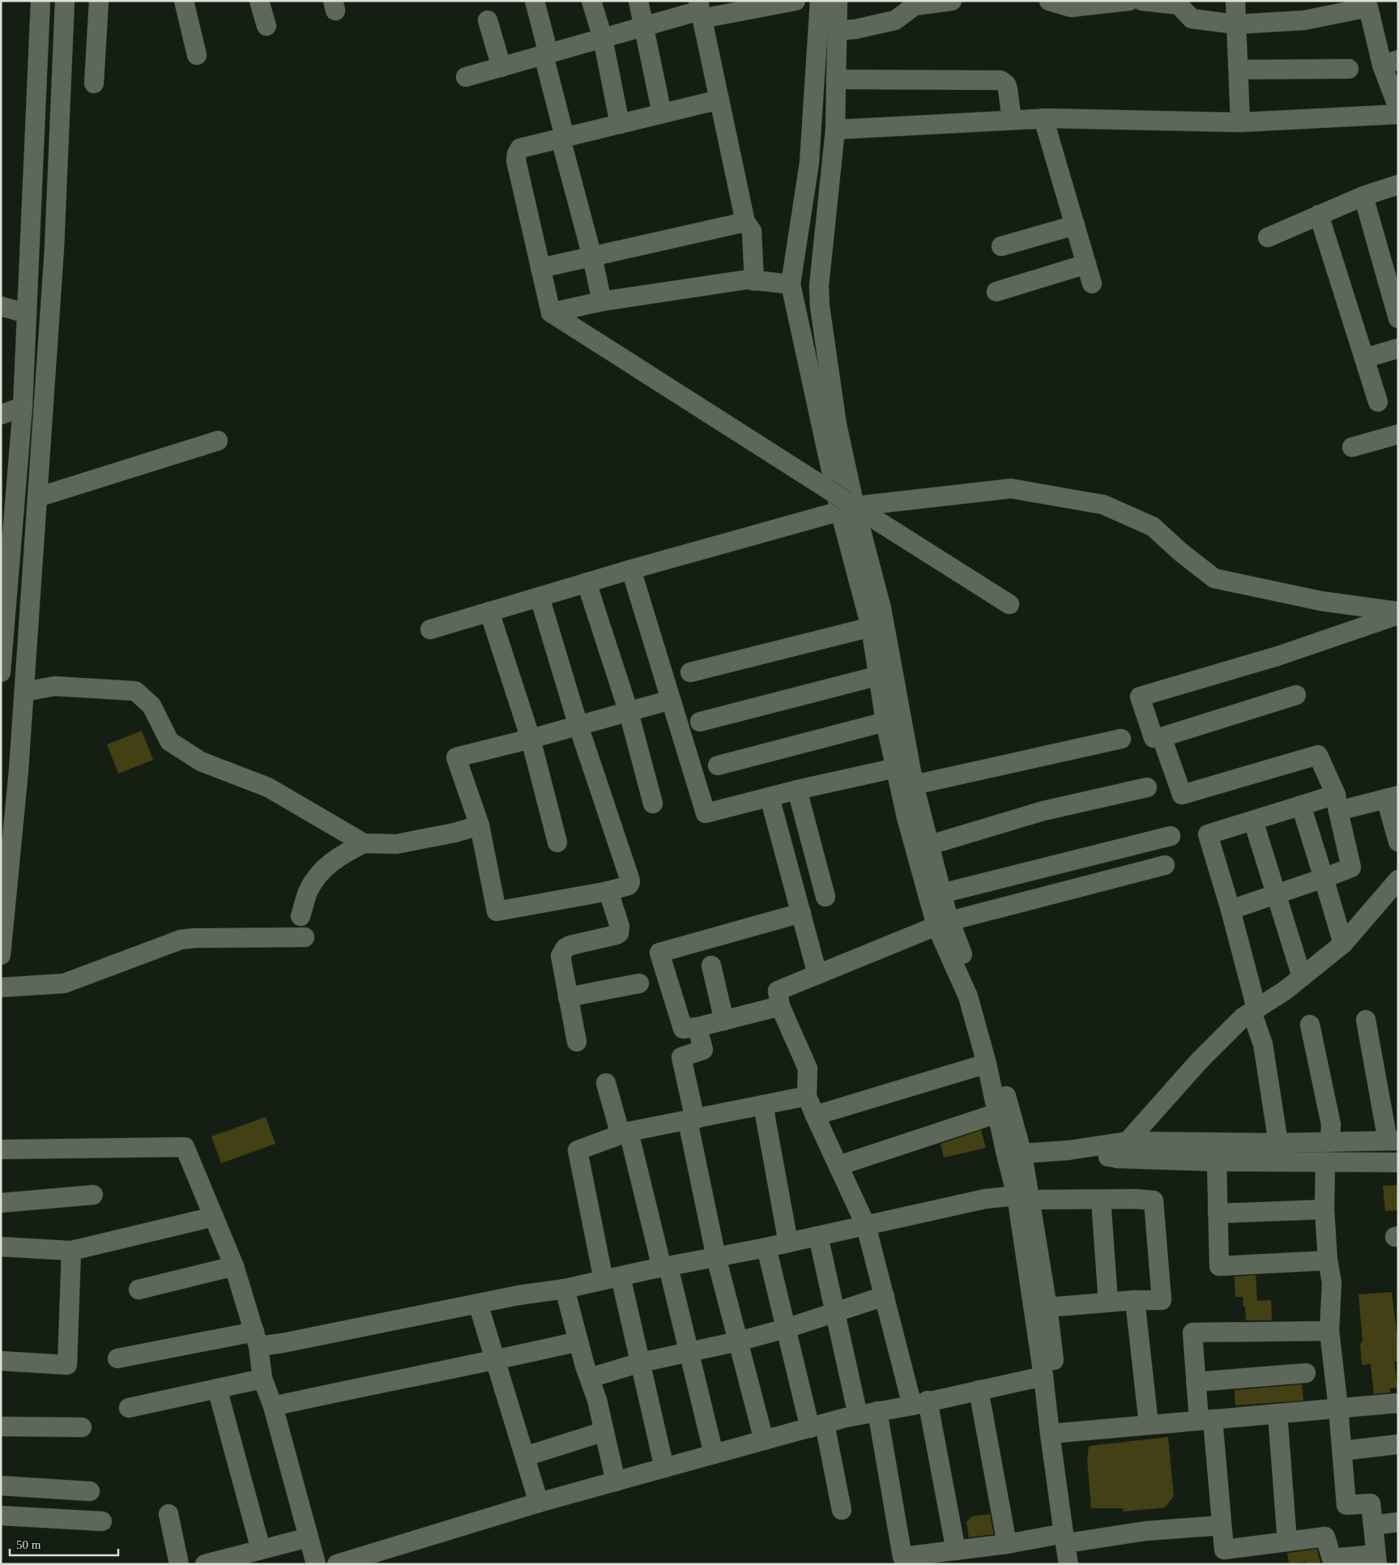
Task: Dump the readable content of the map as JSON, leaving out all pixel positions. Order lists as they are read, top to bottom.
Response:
{
  "scale_bar": "50 m"
}
